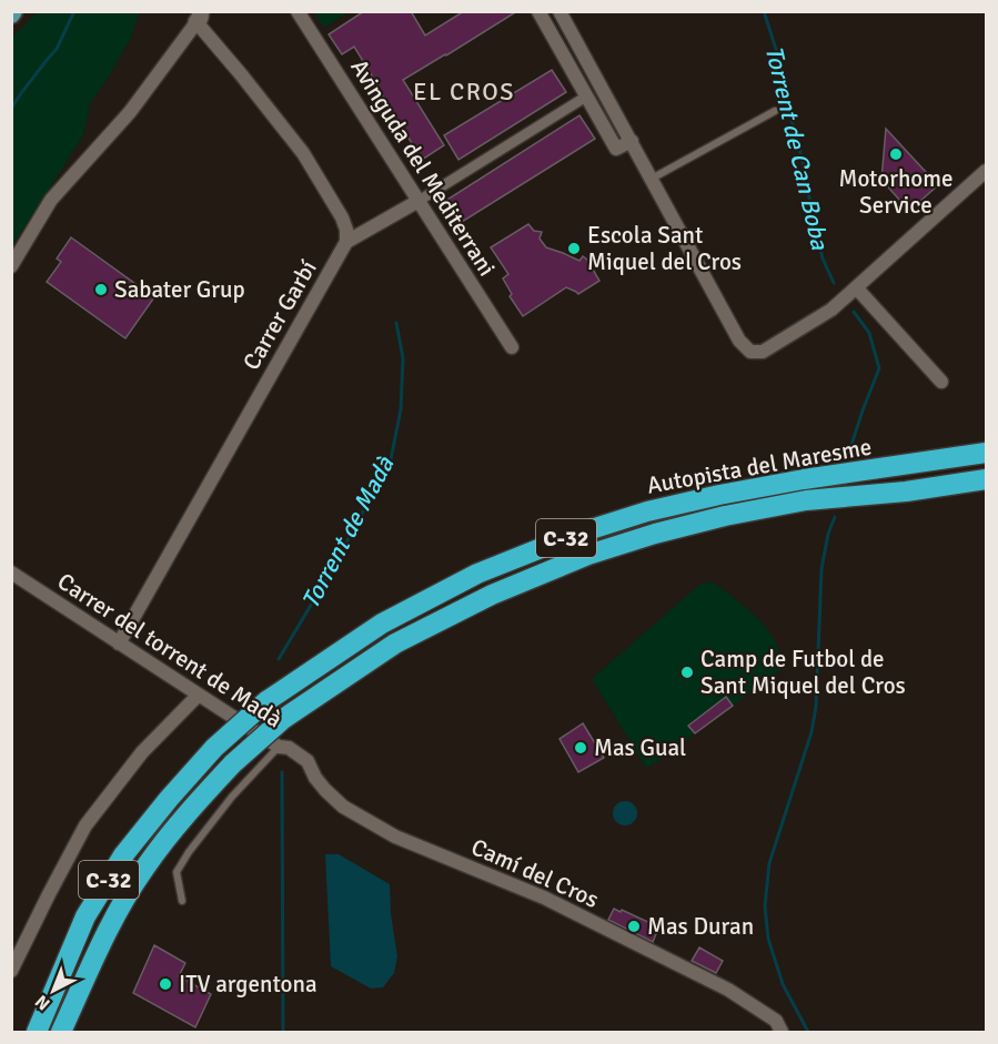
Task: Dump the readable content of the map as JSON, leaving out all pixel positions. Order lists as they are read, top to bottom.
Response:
{
  "streets": {
    "highway": ["Autopista del Maresme", "C-32"],
    "street": [
      "Avinguda del Mediterrani",
      "Carrer Garbí",
      "Carrer del torrent de Madà",
      "Camí del Cros"
    ]
  },
  "crossings": [
    ["Carrer Garbí", "Carrer del torrent de Madà"],
    ["Carrer del torrent de Madà", "Camí del Cros"]
  ],
  "districts": ["EL CROS"],
  "water": ["Torrent de Can Boba", "Torrent de Madà"],
  "places": [
    "Motorhome Service",
    "Escola Sant Miquel del Cros",
    "Sabater Grup",
    "Camp de Futbol de Sant Miquel del Cros",
    "Mas Gual",
    "Mas Duran",
    "ITV argentona"
  ],
  "north": "bottom left"
}
